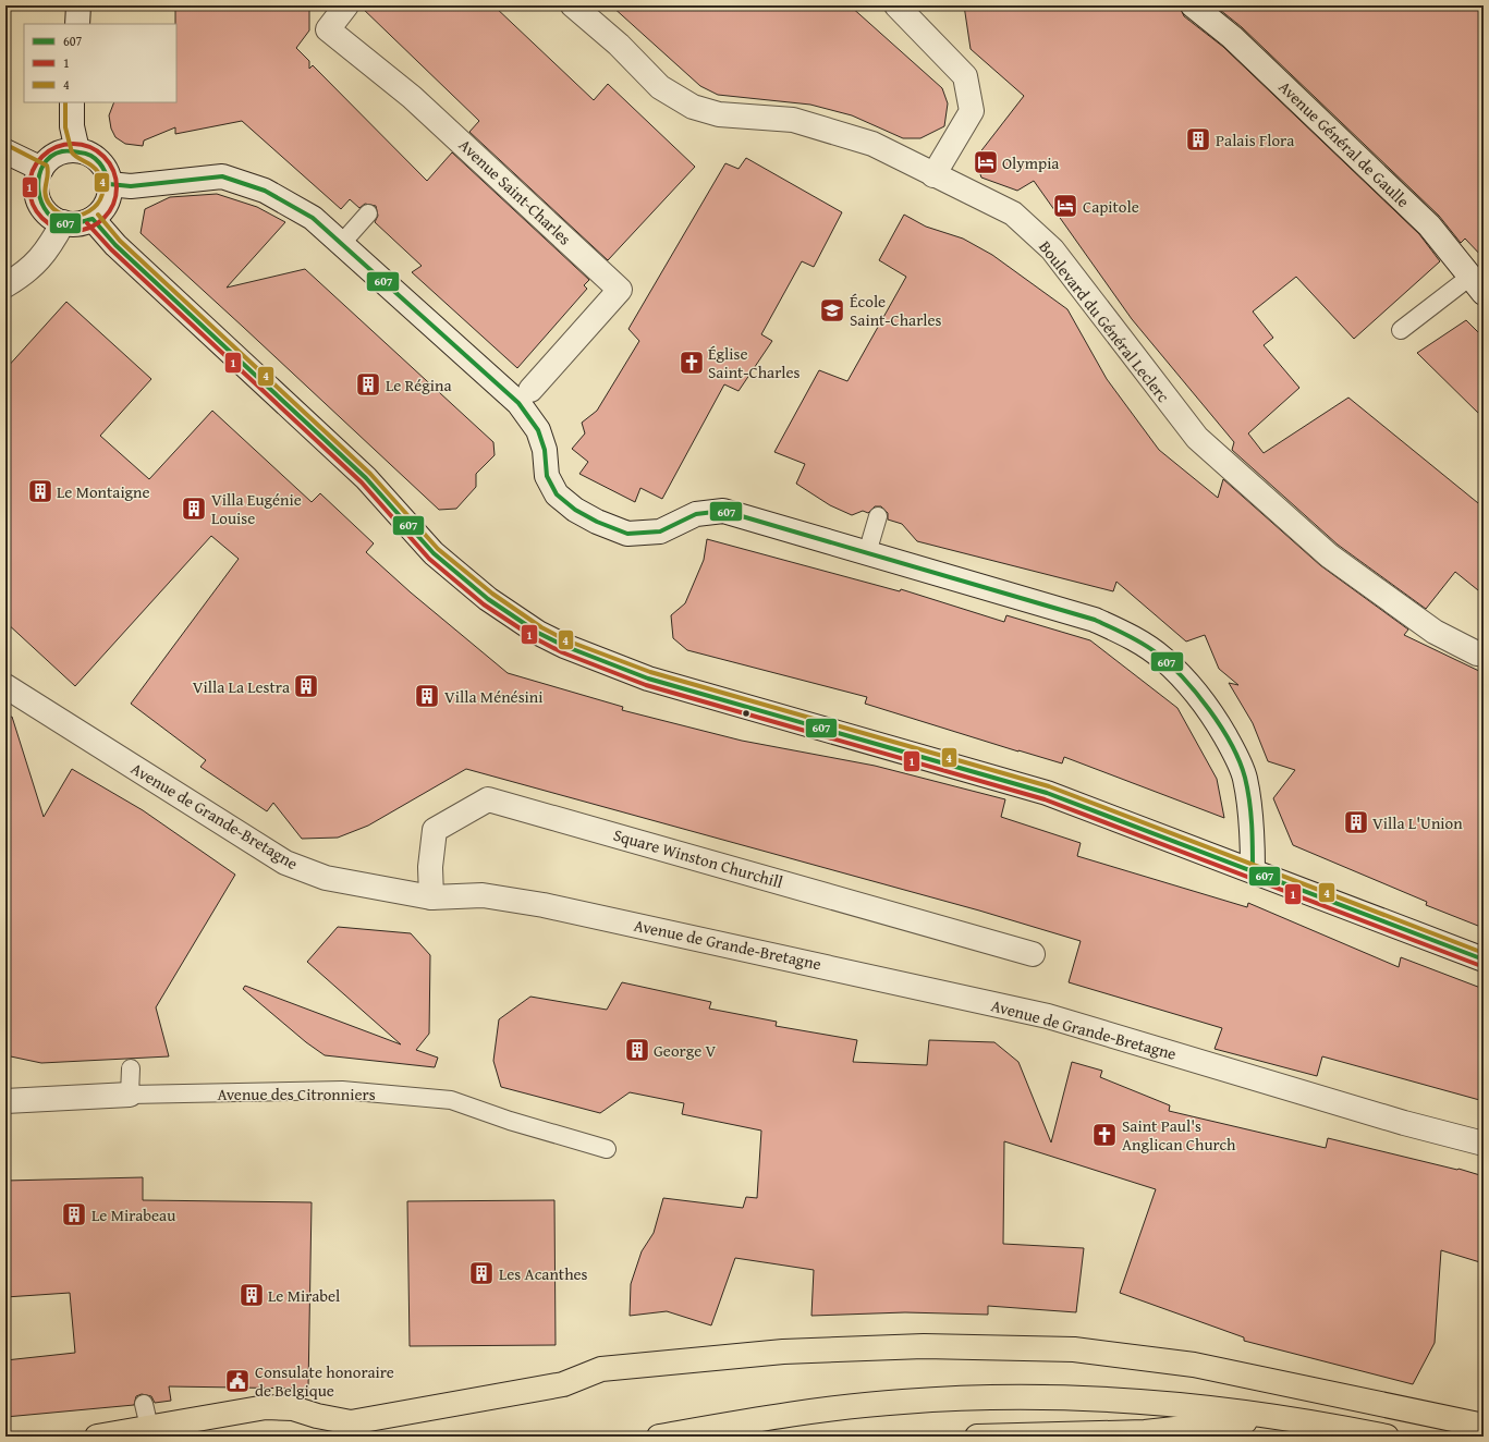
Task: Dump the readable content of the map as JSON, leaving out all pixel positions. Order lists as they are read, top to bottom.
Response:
{
  "streets": {
    "street": [
      "Avenue Général de Gaulle",
      "Avenue Saint-Charles",
      "Boulevard du Général Leclerc",
      "Avenue de Grande-Bretagne",
      "Square Winston Churchill",
      "Avenue des Citronniers"
    ]
  },
  "crossings": [
    ["Avenue de Grande-Bretagne", "Square Winston Churchill"]
  ],
  "places": {
    "building": [
      "Palais Flora",
      "Le Régina",
      "Le Montaigne",
      "Villa Eugénie Louise",
      "Villa La Lestra",
      "Villa Ménésini",
      "Villa L'Union",
      "George V",
      "Le Mirabeau",
      "Les Acanthes",
      "Le Mirabel"
    ],
    "hotel": ["Olympia", "Capitole"],
    "school or university": ["École Saint-Charles"],
    "church": ["Église Saint-Charles", "Saint Paul's Anglican Church"],
    "public building": ["Consulate honoraire de Belgique"]
  },
  "lines": ["transit line 4", "transit line 1", "transit line 607"],
  "legend": ["607", "1", "4"]
}
